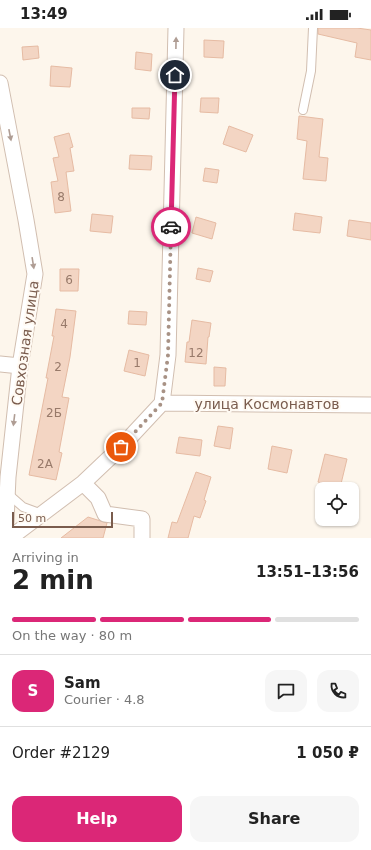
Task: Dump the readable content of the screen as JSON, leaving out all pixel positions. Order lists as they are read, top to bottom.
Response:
{
  "streets": {
    "street": ["Совхозная улица", "улица Космонавтов"]
  },
  "one_way": ["Совхозная улица"],
  "house_numbers": [
    "8",
    "6",
    "4",
    "12",
    "1",
    "2",
    "2Б",
    "2А"
  ],
  "scale_bar": "50 m",
  "page": {
    "status": "13:49",
    "scale": "50 m",
    "heading": ["2 min", "Arriving in", "13:51–13:56"],
    "panel": [
      "Sam",
      "Courier · 4.8",
      "Order #2129",
      "1 050 ₽"
    ],
    "bar": "On the way · 80 m",
    "round": "S",
    "buttons": ["Help", "Share"]
  }
}
